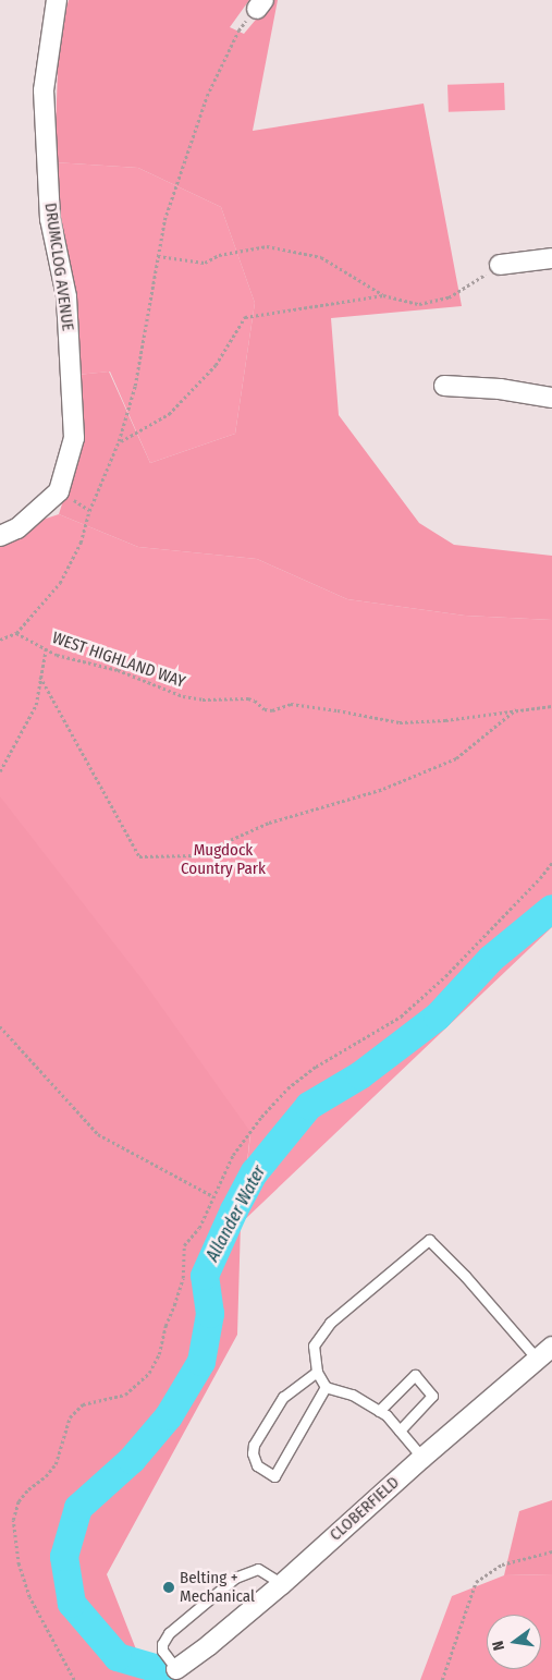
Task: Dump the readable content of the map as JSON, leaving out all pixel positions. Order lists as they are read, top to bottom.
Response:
{
  "streets": {
    "street": ["DRUMCLOG AVENUE", "CLOBERFIELD"],
    "path": ["WEST HIGHLAND WAY"]
  },
  "water": ["Allander Water"],
  "parks": ["Mugdock Country Park"],
  "places": ["Belting + Mechanical"],
  "north": "left"
}
